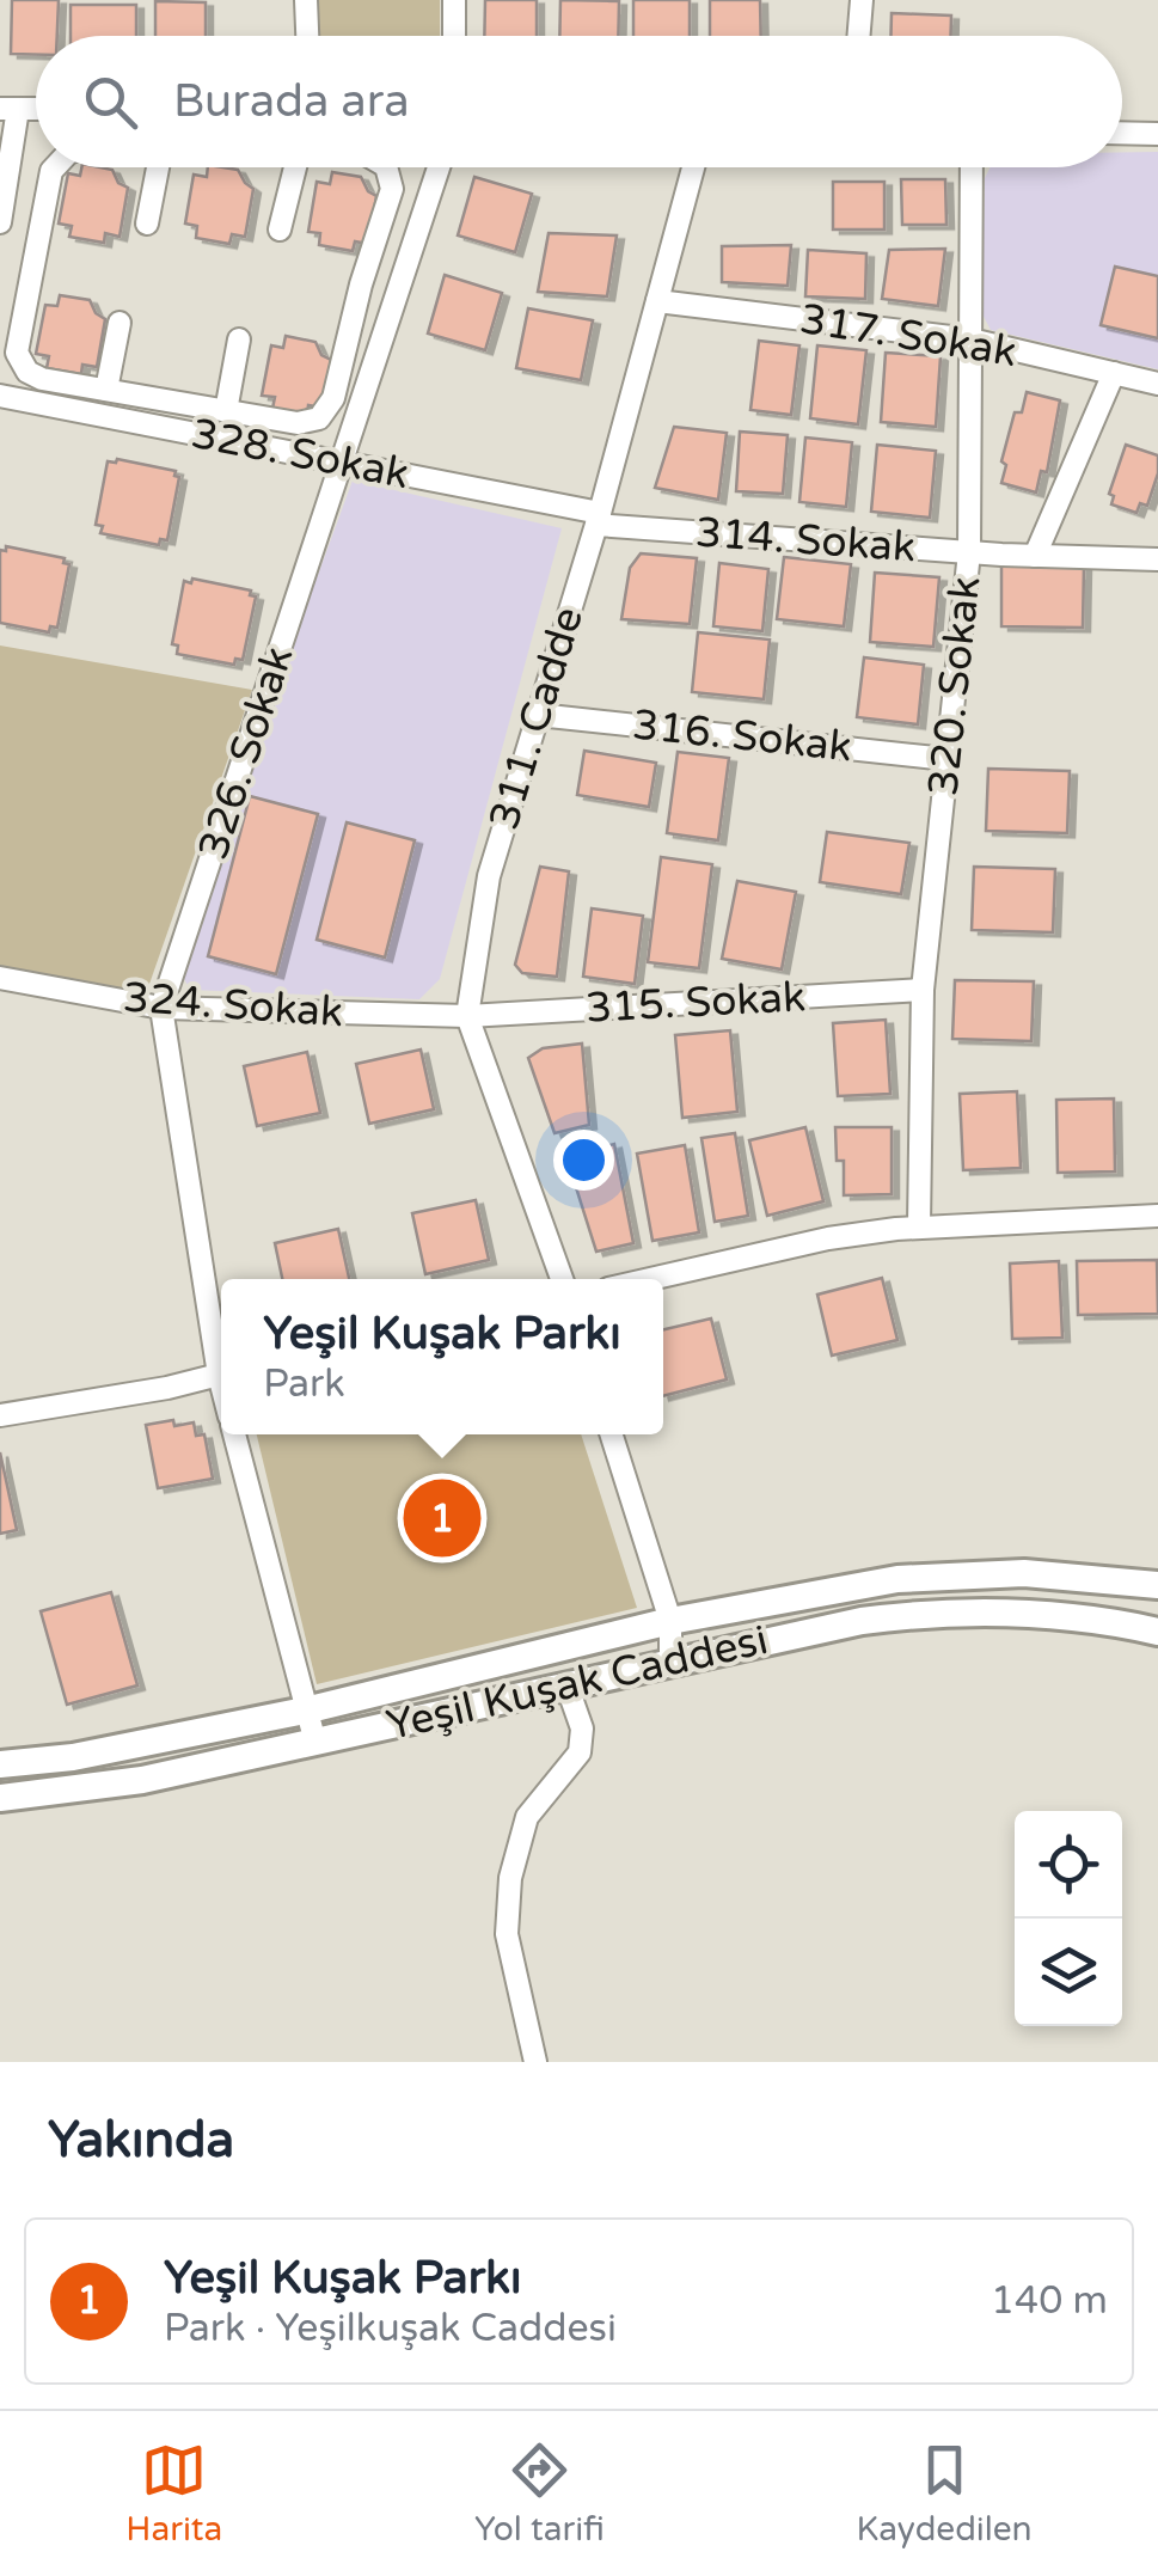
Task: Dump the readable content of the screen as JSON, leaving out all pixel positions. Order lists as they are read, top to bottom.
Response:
{
  "streets": {
    "main road": ["Yeşil Kuşak Caddesi"],
    "street": [
      "317. Sokak",
      "328. Sokak",
      "314. Sokak",
      "320. Sokak",
      "311. Cadde",
      "316. Sokak",
      "326. Sokak",
      "315. Sokak",
      "324. Sokak"
    ]
  },
  "crossings": [
    ["317. Sokak", "320. Sokak"],
    ["317. Sokak", "311. Cadde"],
    ["328. Sokak", "314. Sokak"],
    ["328. Sokak", "311. Cadde"],
    ["328. Sokak", "326. Sokak"],
    ["314. Sokak", "320. Sokak"],
    ["314. Sokak", "311. Cadde"],
    ["320. Sokak", "316. Sokak"],
    ["320. Sokak", "315. Sokak"],
    ["311. Cadde", "316. Sokak"],
    ["311. Cadde", "315. Sokak"],
    ["311. Cadde", "324. Sokak"],
    ["326. Sokak", "324. Sokak"],
    ["315. Sokak", "324. Sokak"]
  ],
  "page": {
    "search": "Burada ara",
    "popup": ["Yeşil Kuşak Parkı", "Park"],
    "pins": "1",
    "heading": "Yakında",
    "list": [
      {
        "mark": "1",
        "name": "Yeşil Kuşak Parkı",
        "note": "Park · Yeşilkuşak Caddesi",
        "value": "140 m"
      }
    ],
    "nav": ["Harita", "Yol tarifi", "Kaydedilen"]
  }
}
